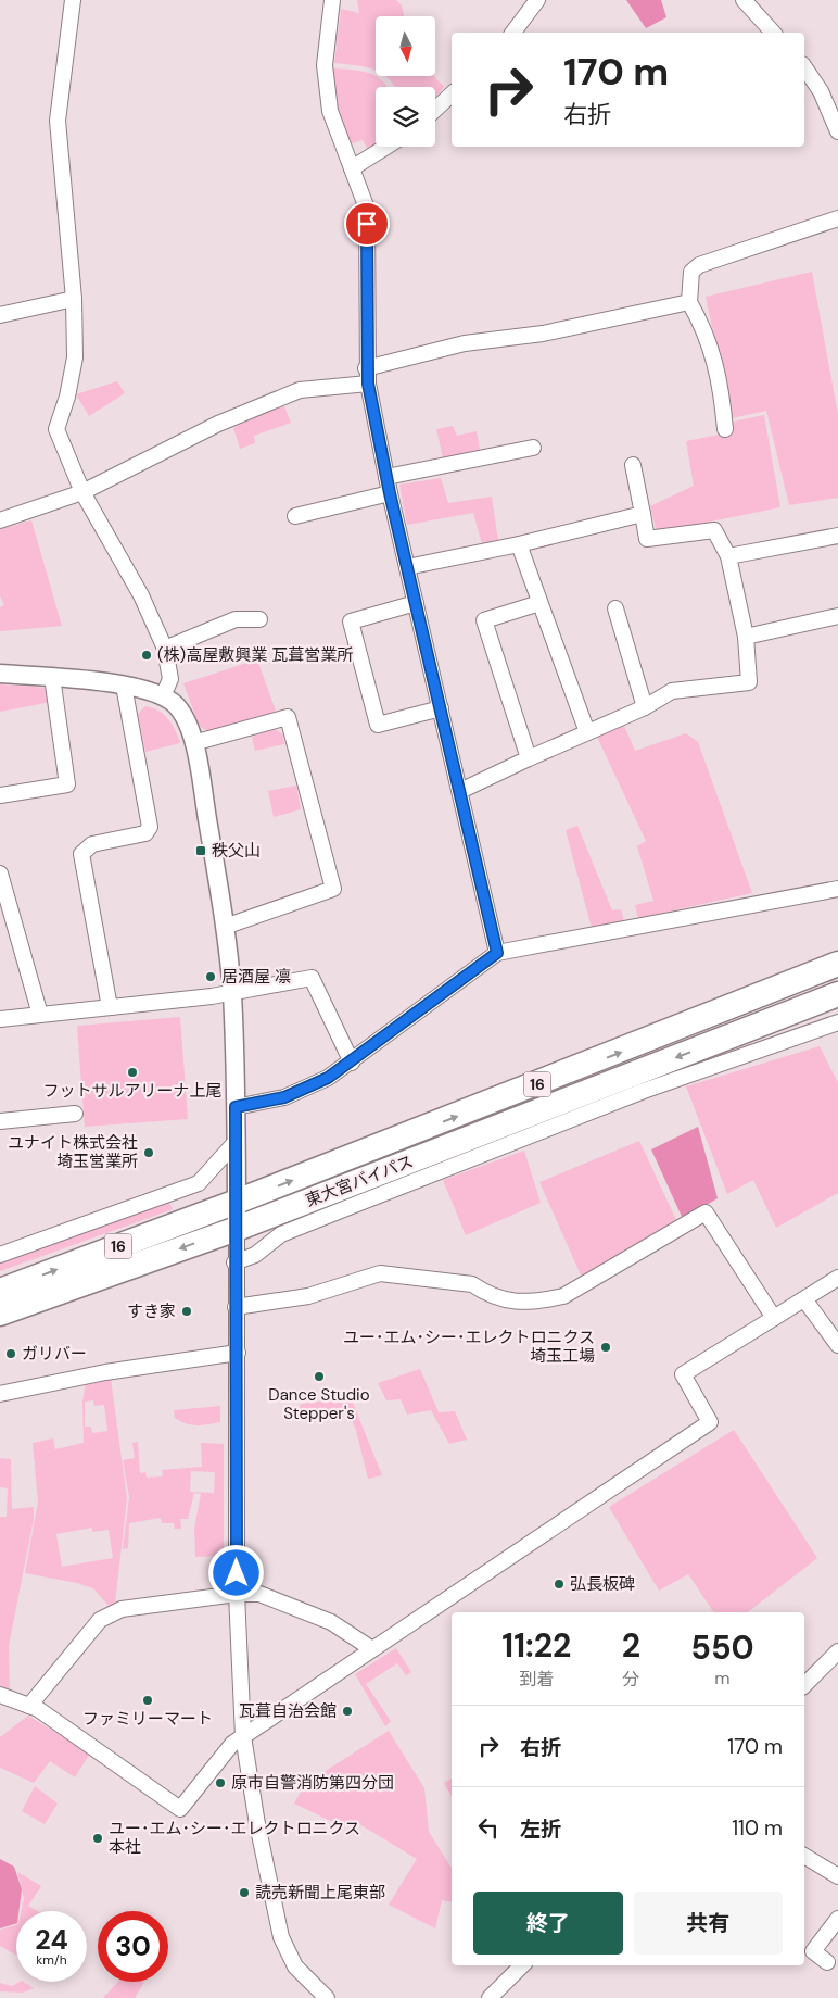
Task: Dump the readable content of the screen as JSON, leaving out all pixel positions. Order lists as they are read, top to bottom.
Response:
{
  "streets": {
    "highway": ["16", "東大宮バイパス"]
  },
  "places": {
    "other": [
      "(株)高屋敷興業 瓦葺営業所",
      "居酒屋 凛",
      "フットサルアリーナ上尾",
      "ユナイト株式会社 埼玉営業所",
      "すき家",
      "ユー･エム･シー･エレクトロニクス 埼玉工場",
      "ガリバー",
      "Dance Studio Stepper's",
      "弘長板碑",
      "ファミリーマート",
      "瓦葺自治会館",
      "原市自警消防第四分団",
      "ユー･エム･シー･エレクトロニクス 本社",
      "読売新聞上尾東部"
    ],
    "transit": ["秩父山"]
  },
  "north": "bottom",
  "page": {
    "turn": ["170 m", "右折"],
    "eta": [
      "11:22",
      "到着",
      "2",
      "分",
      "550",
      "m"
    ],
    "list": [
      {
        "name": "右折",
        "value": "170 m"
      },
      {
        "name": "左折",
        "value": "110 m"
      }
    ],
    "buttons": ["終了", "共有"],
    "speed": "24 km/h",
    "limit": "30"
  }
}
